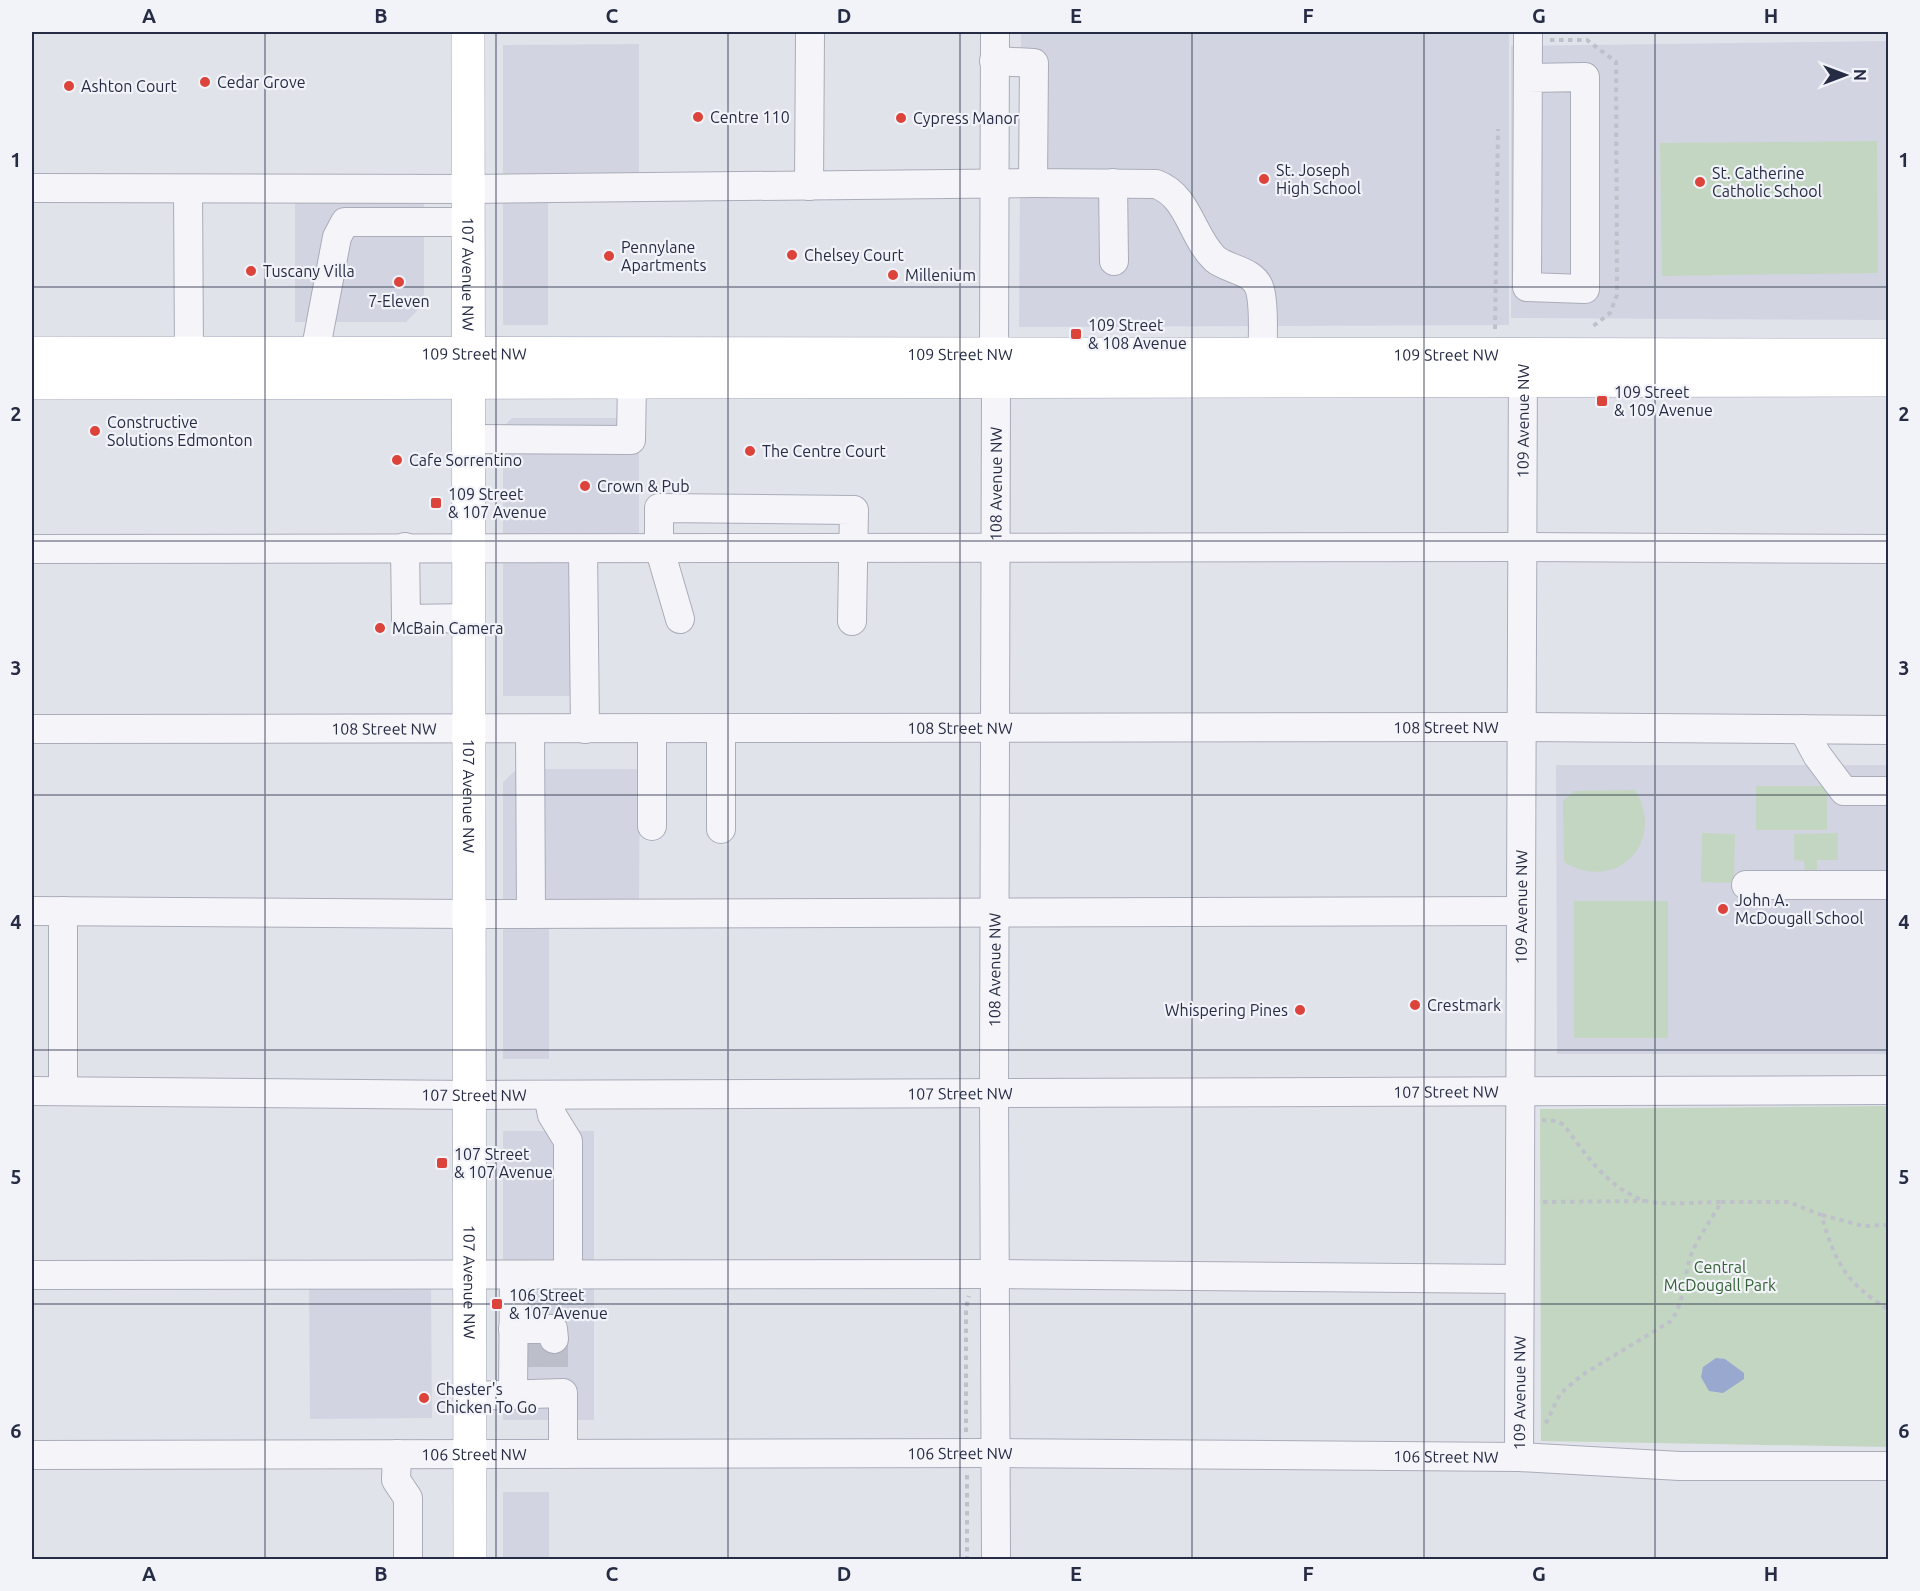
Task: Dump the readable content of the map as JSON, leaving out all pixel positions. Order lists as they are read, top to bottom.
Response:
{
  "streets": {
    "main road": ["107 Avenue NW", "109 Street NW"],
    "street": [
      "109 Avenue NW",
      "108 Avenue NW",
      "108 Street NW",
      "107 Street NW",
      "106 Street NW"
    ]
  },
  "crossings": [
    ["107 Avenue NW", "109 Street NW"],
    ["107 Avenue NW", "108 Street NW"],
    ["107 Avenue NW", "107 Street NW"],
    ["107 Avenue NW", "106 Street NW"],
    ["109 Street NW", "109 Avenue NW"],
    ["109 Street NW", "108 Avenue NW"],
    ["109 Avenue NW", "108 Street NW"],
    ["109 Avenue NW", "107 Street NW"],
    ["109 Avenue NW", "106 Street NW"],
    ["108 Avenue NW", "108 Street NW"],
    ["108 Avenue NW", "107 Street NW"],
    ["108 Avenue NW", "106 Street NW"]
  ],
  "parks": ["Central McDougall Park"],
  "places": {
    "other": [
      "Cedar Grove",
      "Ashton Court",
      "Centre 110",
      "Cypress Manor",
      "St. Joseph High School",
      "St. Catherine Catholic School",
      "Chelsey Court",
      "Pennylane Apartments",
      "Tuscany Villa",
      "Millenium",
      "7-Eleven",
      "Constructive Solutions Edmonton",
      "The Centre Court",
      "Cafe Sorrentino",
      "Crown & Pub",
      "McBain Camera",
      "John A. McDougall School",
      "Crestmark",
      "Whispering Pines",
      "Chester's Chicken To Go"
    ],
    "transit": [
      "109 Street & 108 Avenue",
      "109 Street & 109 Avenue",
      "109 Street & 107 Avenue",
      "107 Street & 107 Avenue",
      "106 Street & 107 Avenue"
    ]
  },
  "north": "right",
  "grid": {
    "columns": [
      "A",
      "B",
      "C",
      "D",
      "E",
      "F",
      "G",
      "H"
    ],
    "rows": [
      "1",
      "2",
      "3",
      "4",
      "5",
      "6"
    ]
  }
}
